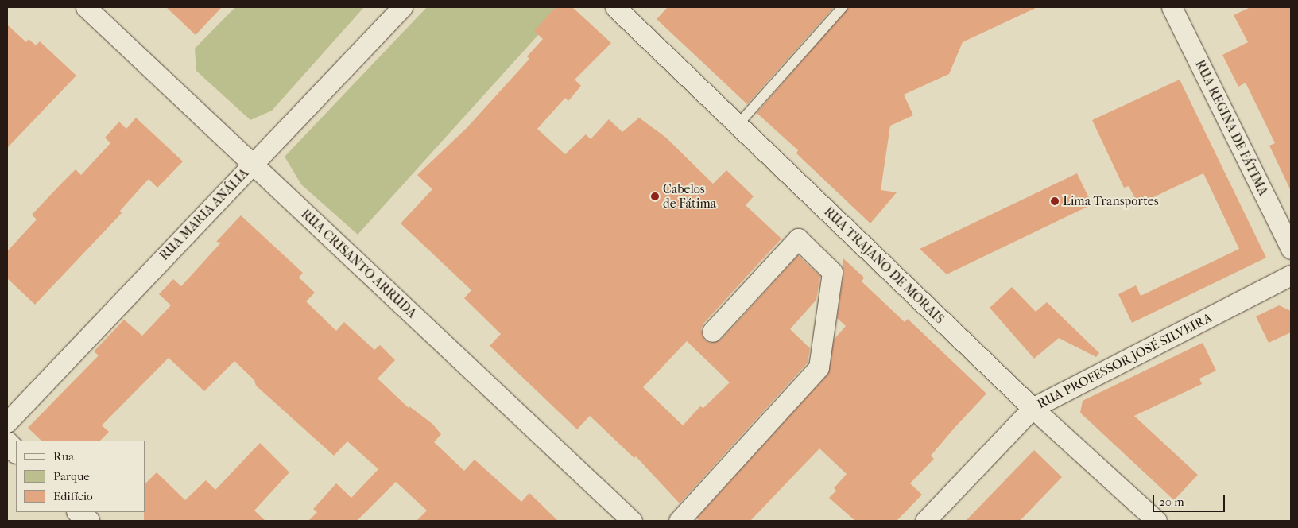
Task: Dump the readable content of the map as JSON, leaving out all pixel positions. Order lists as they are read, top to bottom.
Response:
{
  "streets": {
    "street": [
      "RUA REGINA DE FÁTIMA",
      "RUA MARIA ANÁLIA",
      "RUA CRISANTO ARRUDA",
      "RUA TRAJANO DE MORAIS",
      "RUA PROFESSOR JOSÉ SILVEIRA"
    ]
  },
  "crossings": [
    ["RUA MARIA ANÁLIA", "RUA CRISANTO ARRUDA"],
    ["RUA TRAJANO DE MORAIS", "RUA PROFESSOR JOSÉ SILVEIRA"]
  ],
  "places": ["Cabelos de Fátima", "Lima Transportes"],
  "legend": ["Rua", "Parque", "Edifício"],
  "scale_bar": "20 m"
}
